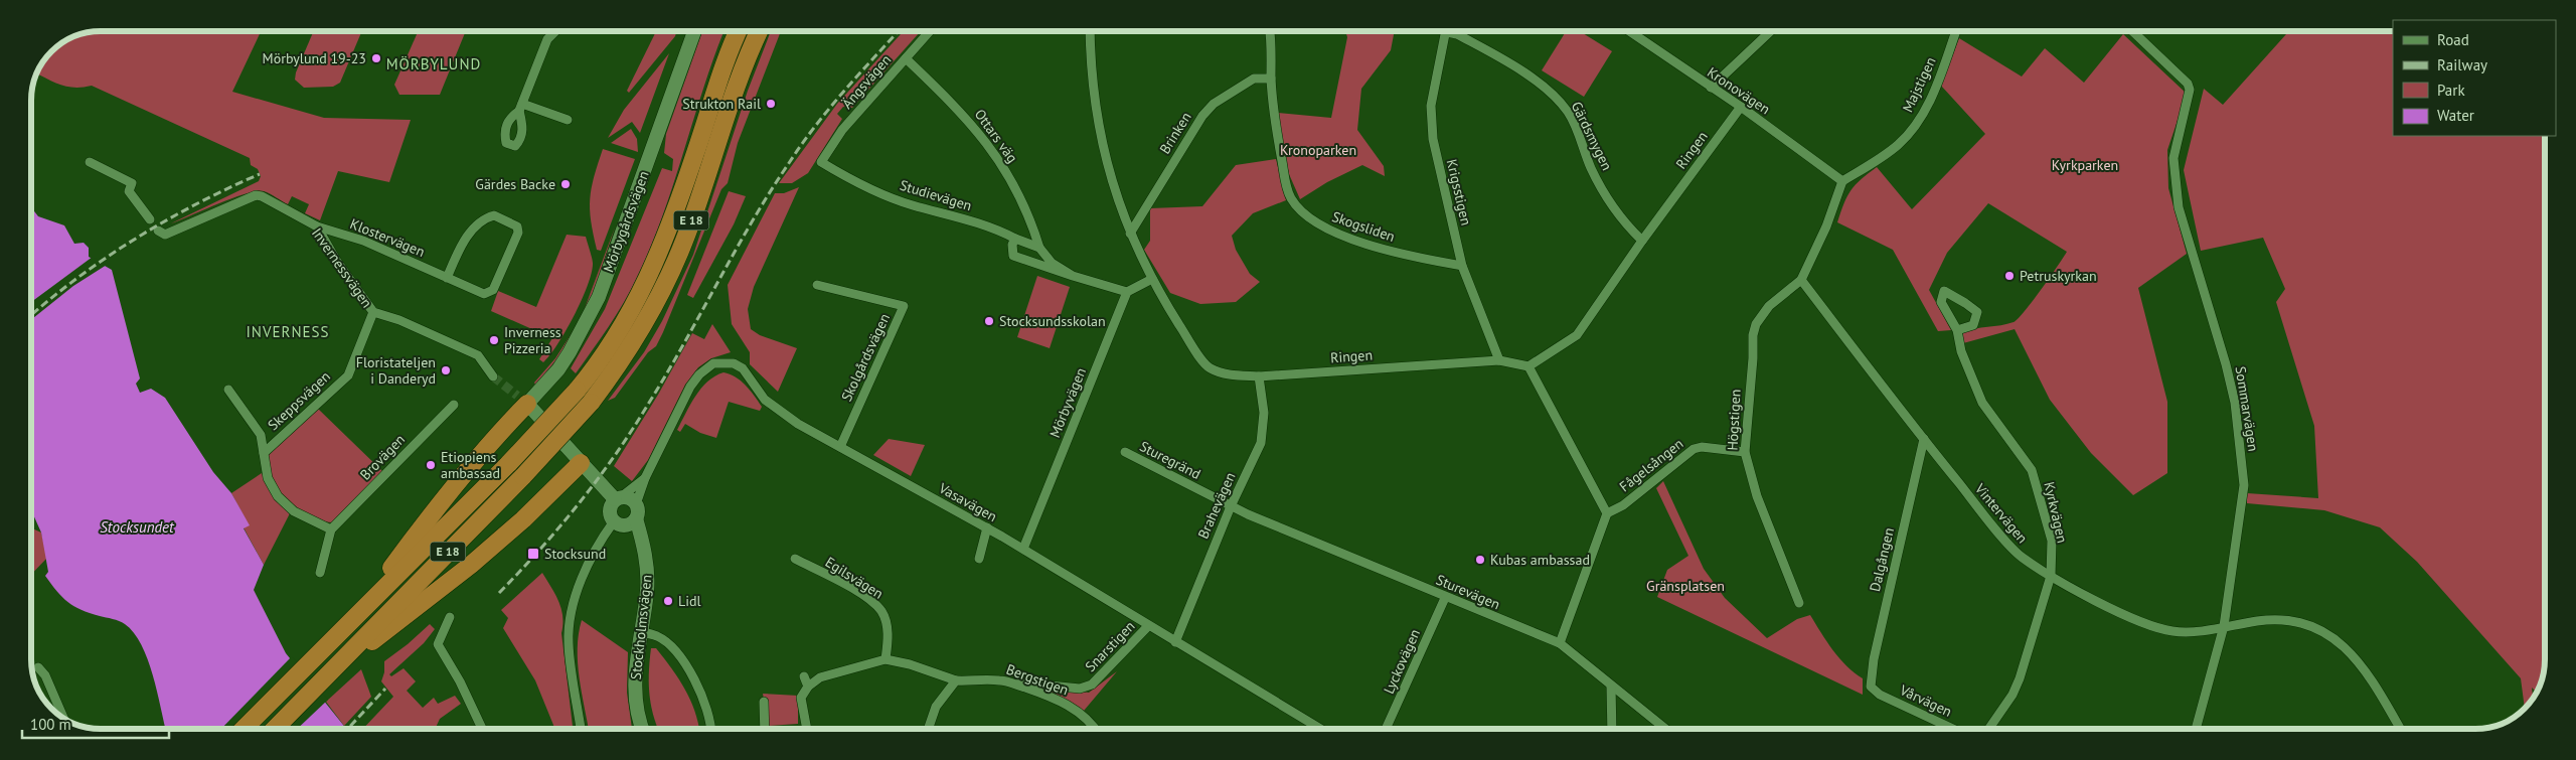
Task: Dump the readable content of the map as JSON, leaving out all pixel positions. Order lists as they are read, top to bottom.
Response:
{
  "streets": {
    "highway": ["E 18"],
    "street": [
      "Ängsvägen",
      "Majstigen",
      "Kronovägen",
      "Brinken",
      "Ottars väg",
      "Gärdsmygen",
      "Ringen",
      "Krigsstigen",
      "Studievägen",
      "Mörbygårdsvägen",
      "Skogsliden",
      "Klostervägen",
      "Invernessvägen",
      "Skolgårdsvägen",
      "Skeppsvägen",
      "Mörbyvägen",
      "Sommarvägen",
      "Högstigen",
      "Brovägen",
      "Sturegränd",
      "Fågelsången",
      "Vasavägen",
      "Brahevägen",
      "Kyrkvägen",
      "Vintervägen",
      "Dalgången",
      "Egilsvägen",
      "Sturevägen",
      "Stockholmsvägen",
      "Snarstigen",
      "Lyckovägen",
      "Bergstigen",
      "Vårvägen"
    ]
  },
  "crossings": [
    ["Ängsvägen", "Ottars väg"],
    ["Ängsvägen", "Studievägen"],
    ["Majstigen", "Kronovägen"],
    ["Kronovägen", "Ringen"],
    ["Brinken", "Ringen"],
    ["Brinken", "Skogsliden"],
    ["Ottars väg", "Studievägen"],
    ["Gärdsmygen", "Ringen"],
    ["Ringen", "Krigsstigen"],
    ["Ringen", "Brahevägen"],
    ["Krigsstigen", "Skogsliden"],
    ["Studievägen", "Mörbyvägen"],
    ["Klostervägen", "Invernessvägen"],
    ["Invernessvägen", "Skeppsvägen"],
    ["Skolgårdsvägen", "Vasavägen"],
    ["Mörbyvägen", "Vasavägen"],
    ["Sommarvägen", "Vintervägen"],
    ["Högstigen", "Fågelsången"],
    ["Högstigen", "Vintervägen"],
    ["Sturegränd", "Brahevägen"],
    ["Sturegränd", "Sturevägen"],
    ["Vasavägen", "Brahevägen"],
    ["Vasavägen", "Stockholmsvägen"],
    ["Vasavägen", "Snarstigen"],
    ["Brahevägen", "Sturevägen"],
    ["Kyrkvägen", "Vintervägen"],
    ["Vintervägen", "Dalgången"],
    ["Dalgången", "Vårvägen"],
    ["Egilsvägen", "Bergstigen"],
    ["Sturevägen", "Lyckovägen"],
    ["Snarstigen", "Bergstigen"]
  ],
  "districts": ["MÖRBYLUND", "INVERNESS"],
  "water": ["Stocksundet"],
  "parks": ["Kronoparken", "Kyrkparken", "Gränsplatsen"],
  "places": {
    "other": [
      "Mörbylund 19-23",
      "Strukton Rail",
      "Gärdes Backe",
      "Petruskyrkan",
      "Stocksundsskolan",
      "Inverness Pizzeria",
      "Floristateljen i Danderyd",
      "Etiopiens ambassad",
      "Kubas ambassad",
      "Lidl"
    ],
    "transit": ["Stocksund"]
  },
  "legend": [
    "Road",
    "Railway",
    "Park",
    "Water"
  ],
  "scale_bar": "100 m"
}
